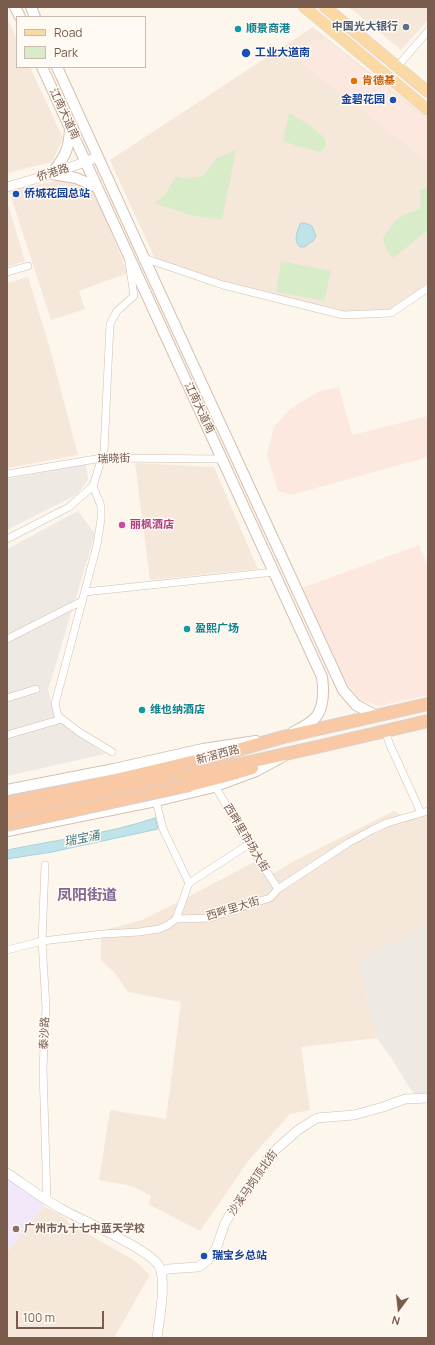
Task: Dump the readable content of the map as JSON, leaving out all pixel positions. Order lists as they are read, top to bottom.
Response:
{
  "streets": {
    "highway": ["新滘西路"],
    "main road": ["江南大道南"],
    "street": [
      "侨港路",
      "瑞晓街",
      "西畔里市场大街",
      "西畔里大街",
      "泰沙路",
      "沙溪马岗顶北街"
    ]
  },
  "crossings": [
    ["江南大道南", "侨港路"],
    ["江南大道南", "瑞晓街"],
    ["江南大道南", "新滘西路"],
    ["西畔里市场大街", "西畔里大街"]
  ],
  "districts": ["凤阳街道"],
  "water": ["瑞宝涌"],
  "places": [
    "中国光大银行",
    "顺景商港",
    "工业大道南",
    "肯德基",
    "金碧花园",
    "侨城花园总站",
    "丽枫酒店",
    "盈熙广场",
    "维也纳酒店",
    "广州市九十七中蓝天学校",
    "瑞宝乡总站"
  ],
  "legend": ["Road", "Park"],
  "scale_bar": "100 m",
  "north": "bottom"
}
